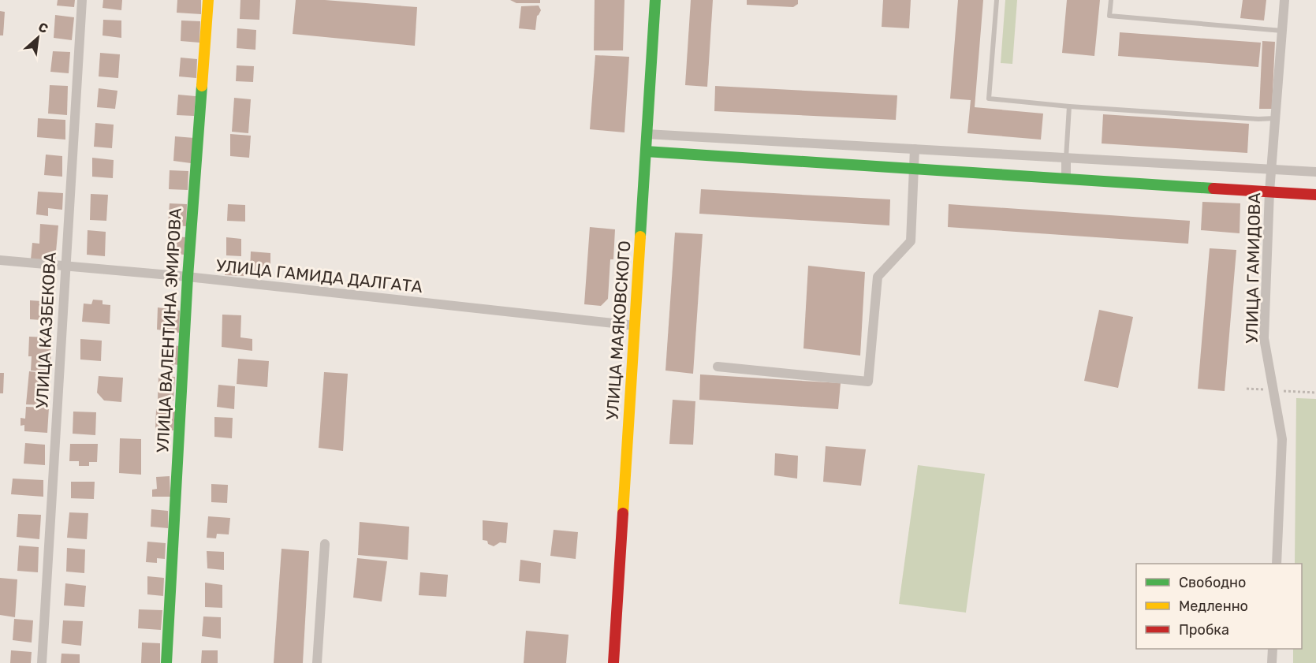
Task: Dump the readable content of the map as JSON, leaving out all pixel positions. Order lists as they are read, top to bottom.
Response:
{
  "streets": {
    "street": [
      "УЛИЦА ГАМИДОВА",
      "УЛИЦА ГАМИДА ДАЛГАТА",
      "УЛИЦА КАЗБЕКОВА",
      "УЛИЦА ВАЛЕНТИНА ЭМИРОВА",
      "УЛИЦА МАЯКОВСКОГО"
    ]
  },
  "crossings": [
    ["УЛИЦА ГАМИДА ДАЛГАТА", "УЛИЦА КАЗБЕКОВА"],
    ["УЛИЦА ГАМИДА ДАЛГАТА", "УЛИЦА ВАЛЕНТИНА ЭМИРОВА"],
    ["УЛИЦА ГАМИДА ДАЛГАТА", "УЛИЦА МАЯКОВСКОГО"]
  ],
  "legend": ["Свободно", "Медленно", "Пробка"],
  "north": "top right"
}
